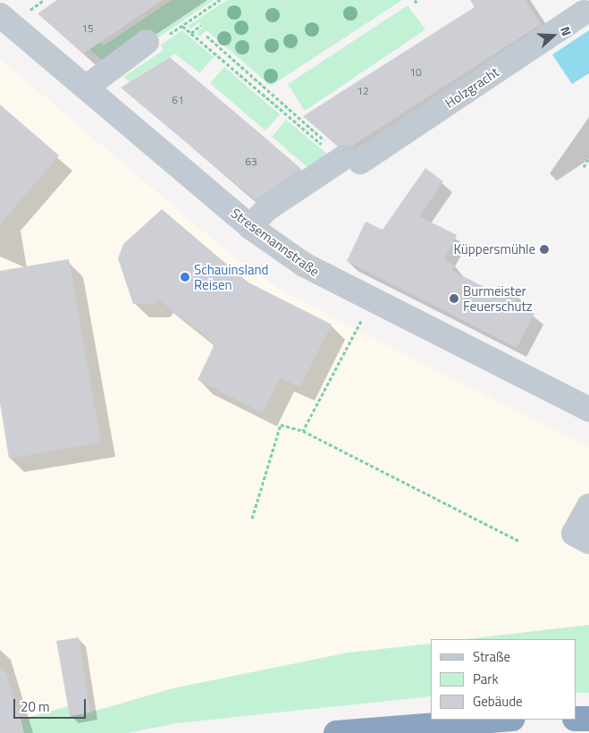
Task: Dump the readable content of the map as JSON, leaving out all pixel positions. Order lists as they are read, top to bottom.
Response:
{
  "streets": {
    "street": ["Holzgracht", "Stresemannstraße"]
  },
  "crossings": [
    ["Holzgracht", "Stresemannstraße"]
  ],
  "places": ["Küppersmühle", "Schauinsland Reisen", "Burmeister Feuerschutz"],
  "house_numbers": [
    "15",
    "10",
    "12",
    "61",
    "63"
  ],
  "legend": ["Straße", "Park", "Gebäude"],
  "scale_bar": "20 m",
  "north": "right"
}
